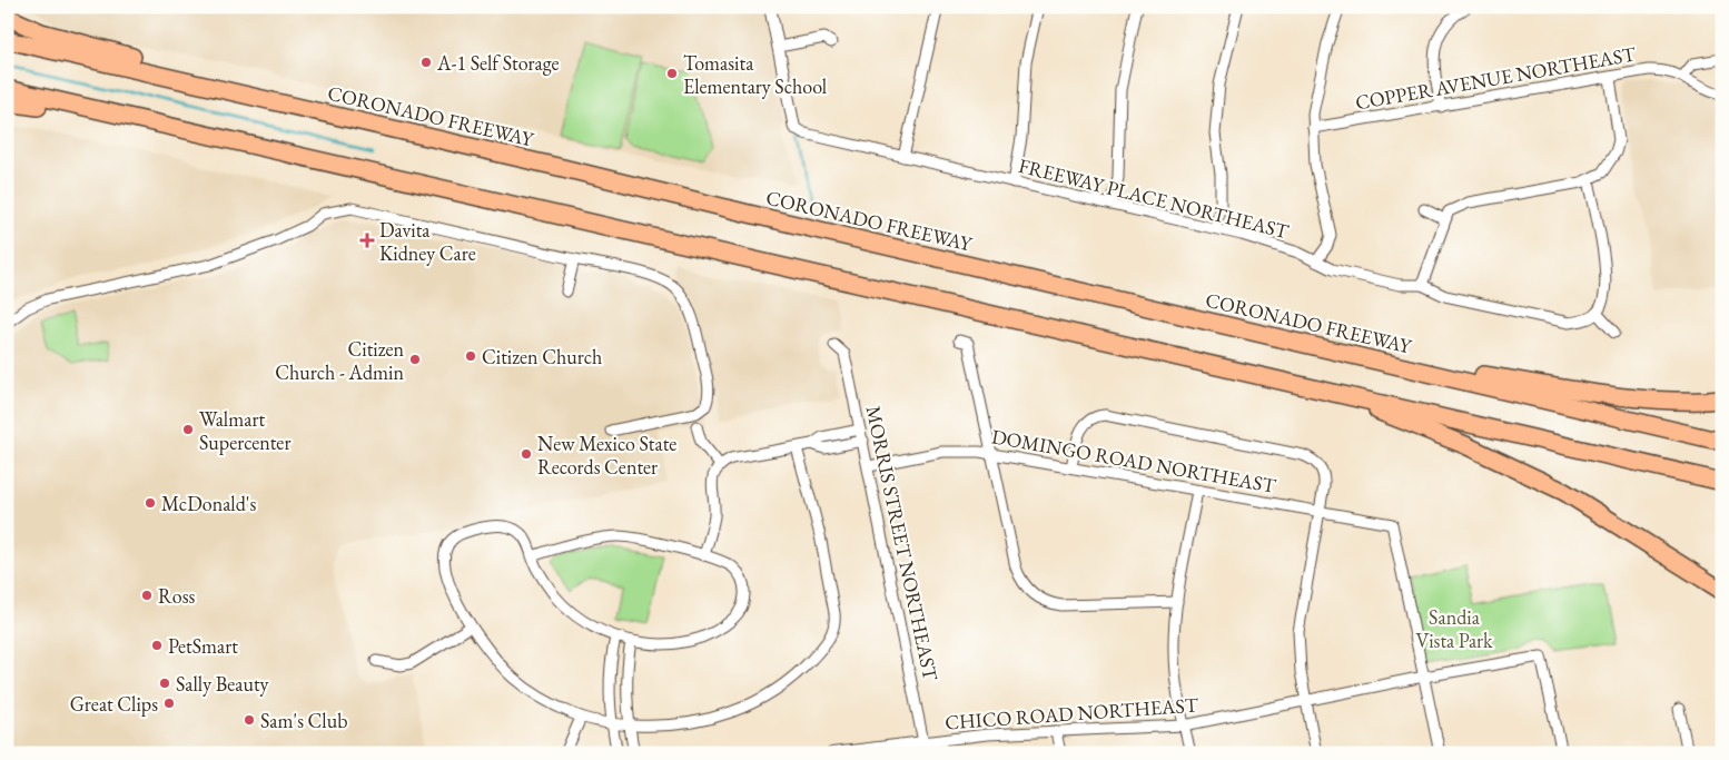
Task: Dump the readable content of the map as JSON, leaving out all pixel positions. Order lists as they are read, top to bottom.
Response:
{
  "streets": {
    "highway": ["CORONADO FREEWAY"],
    "street": [
      "COPPER AVENUE NORTHEAST",
      "FREEWAY PLACE NORTHEAST",
      "DOMINGO ROAD NORTHEAST",
      "MORRIS STREET NORTHEAST",
      "CHICO ROAD NORTHEAST"
    ]
  },
  "crossings": [
    ["DOMINGO ROAD NORTHEAST", "MORRIS STREET NORTHEAST"],
    ["DOMINGO ROAD NORTHEAST", "CHICO ROAD NORTHEAST"],
    ["MORRIS STREET NORTHEAST", "CHICO ROAD NORTHEAST"]
  ],
  "parks": ["Sandia Vista Park"],
  "places": {
    "other": [
      "A-1 Self Storage",
      "Tomasita Elementary School",
      "Citizen Church",
      "Citizen Church - Admin",
      "Walmart Supercenter",
      "New Mexico State Records Center",
      "McDonald's",
      "Ross",
      "PetSmart",
      "Sally Beauty",
      "Great Clips",
      "Sam's Club"
    ],
    "health": ["Davita Kidney Care"]
  }
}
